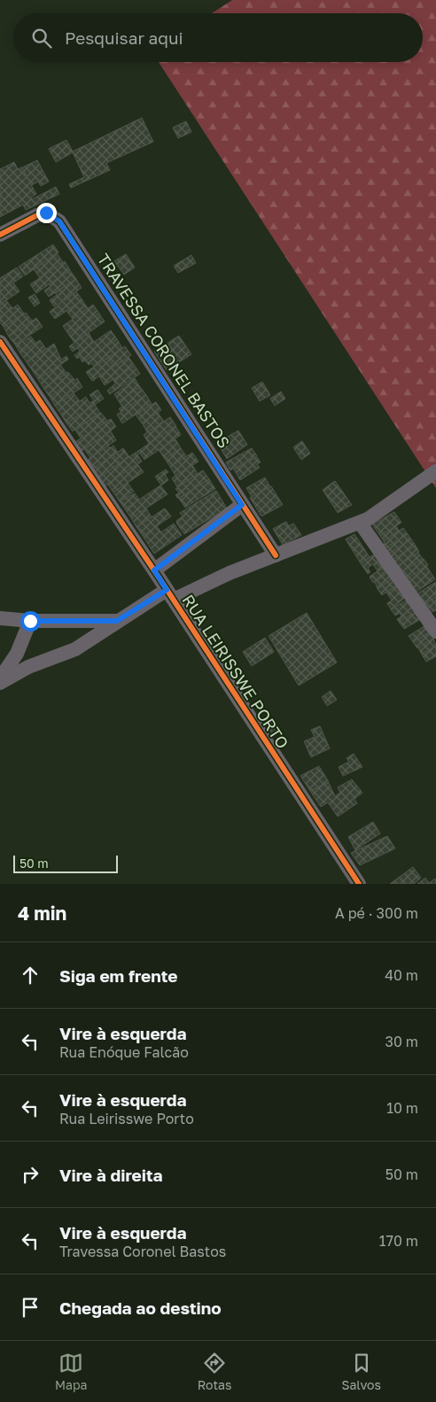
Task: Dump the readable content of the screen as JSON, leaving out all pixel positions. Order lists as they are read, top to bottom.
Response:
{
  "streets": {
    "street": ["TRAVESSA CORONEL BASTOS", "RUA LEIRISSWE PORTO"]
  },
  "scale_bar": "50 m",
  "page": {
    "search": "Pesquisar aqui",
    "scale": "50 m",
    "heading": ["4 min", "A pé · 300 m"],
    "list": [
      ["Siga em frente", "40 m"],
      ["Vire à esquerda", "Rua Enóque Falcão", "30 m"],
      ["Vire à esquerda", "Rua Leirisswe Porto", "10 m"],
      ["Vire à direita", "50 m"],
      ["Vire à esquerda", "Travessa Coronel Bastos", "170 m"],
      "Chegada ao destino"
    ],
    "nav": ["Mapa", "Rotas", "Salvos"]
  }
}
